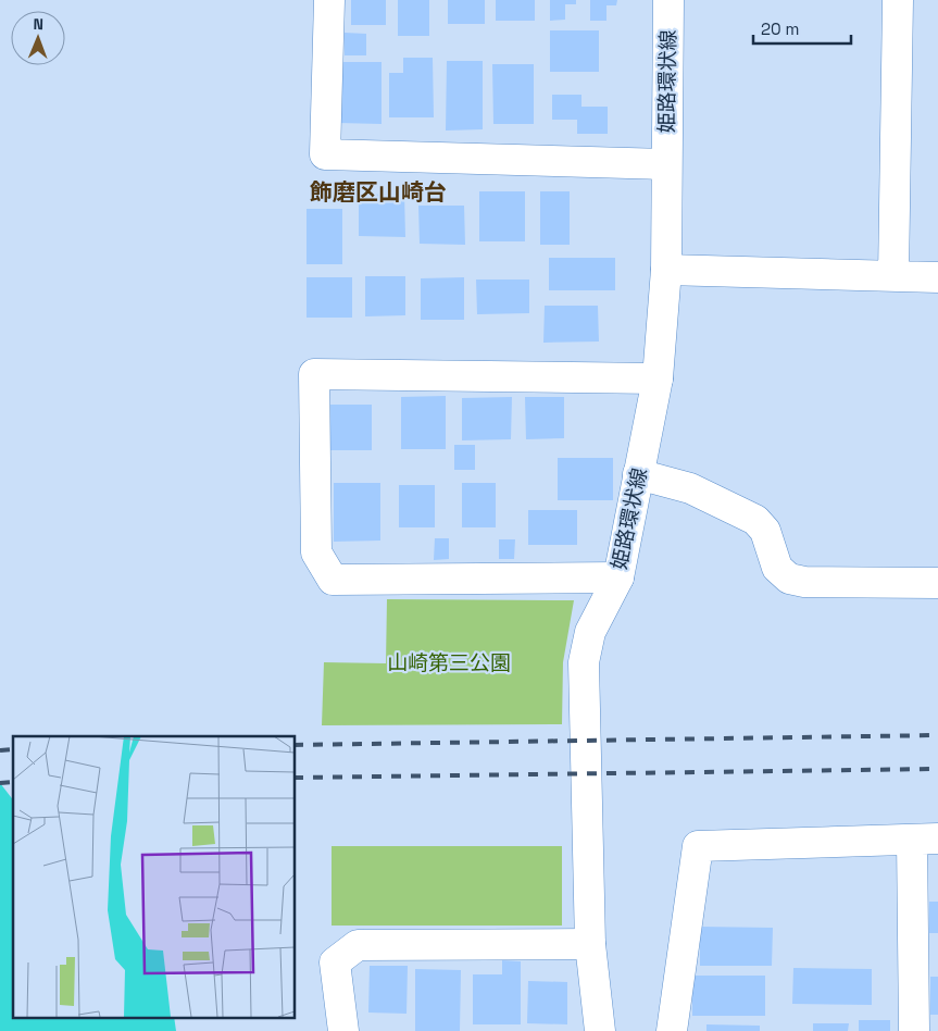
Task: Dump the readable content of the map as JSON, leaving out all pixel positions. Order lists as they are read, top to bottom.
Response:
{
  "streets": {
    "street": ["姫路環状線"]
  },
  "districts": ["飾磨区山崎台"],
  "parks": ["山崎第三公園"],
  "scale_bar": "20 m",
  "north": "top"
}
